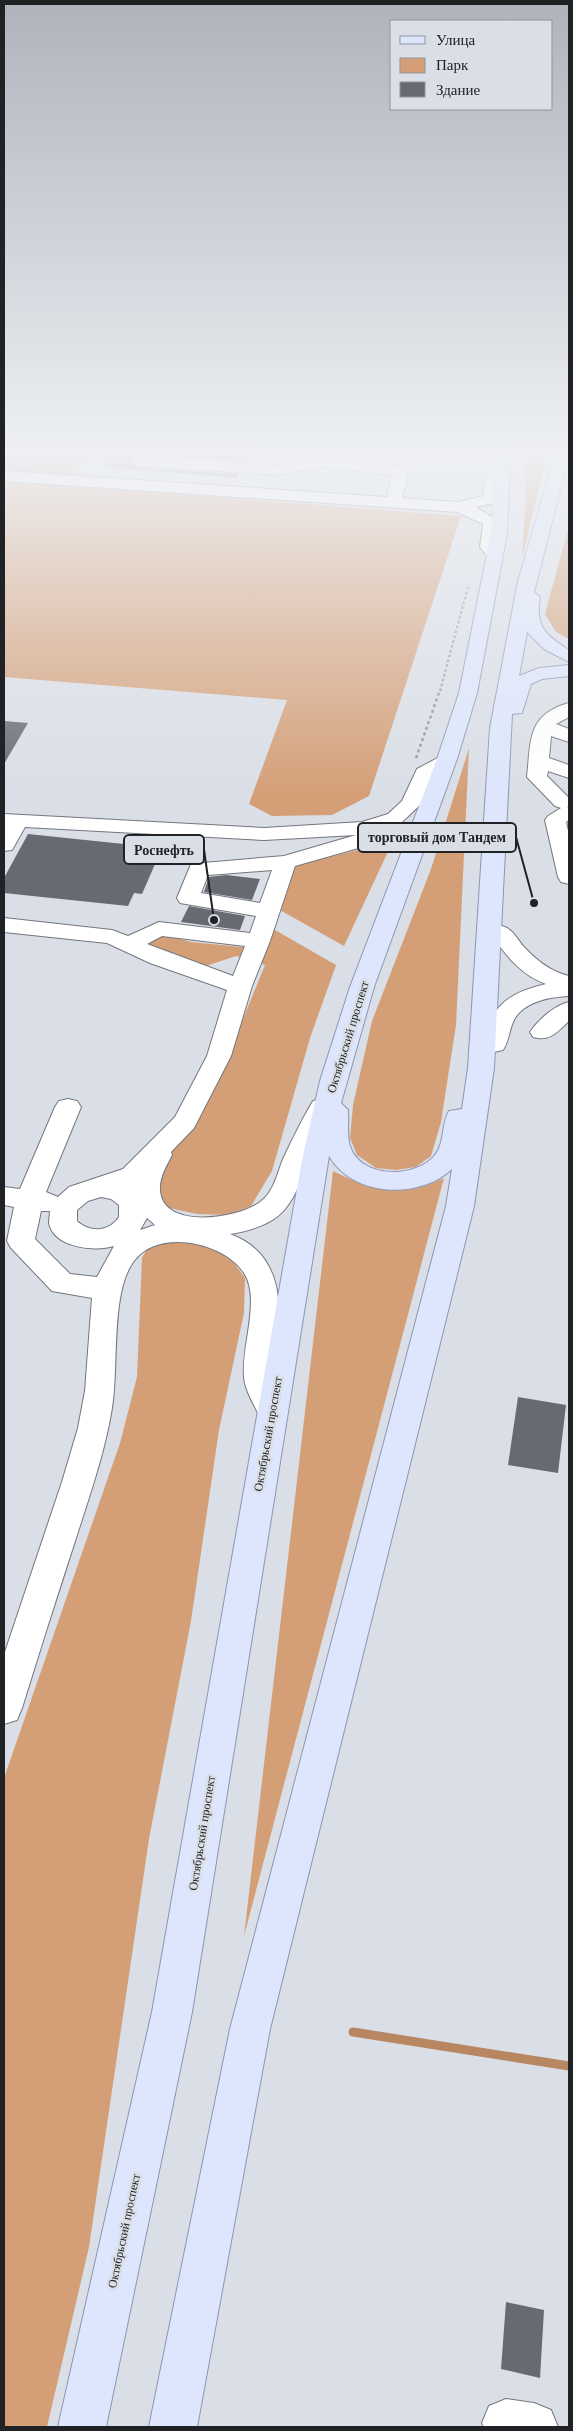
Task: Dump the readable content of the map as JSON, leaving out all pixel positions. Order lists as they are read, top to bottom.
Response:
{
  "streets": {
    "main road": ["Октябрьский проспект"]
  },
  "places": ["торговый дом Тандем", "Роснефть"],
  "legend": ["Улица", "Парк", "Здание"]
}
